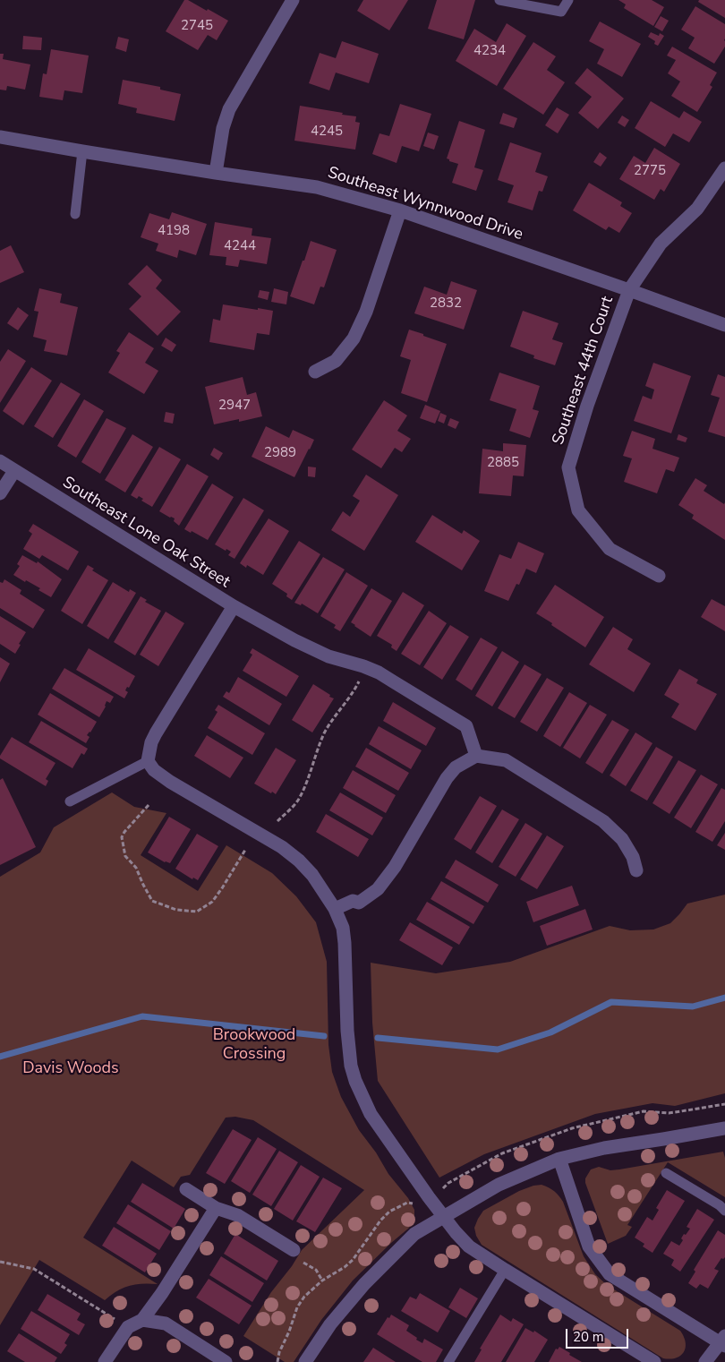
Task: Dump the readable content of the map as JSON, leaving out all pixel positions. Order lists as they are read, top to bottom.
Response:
{
  "streets": {
    "street": ["Southeast Wynnwood Drive", "Southeast 44th Court", "Southeast Lone Oak Street"]
  },
  "crossings": [
    ["Southeast Wynnwood Drive", "Southeast 44th Court"]
  ],
  "parks": ["Brookwood Crossing", "Davis Woods"],
  "house_numbers": [
    "2745",
    "4234",
    "4245",
    "2775",
    "4198",
    "4244",
    "2832",
    "2947",
    "2989",
    "2885"
  ],
  "scale_bar": "20 m"
}
